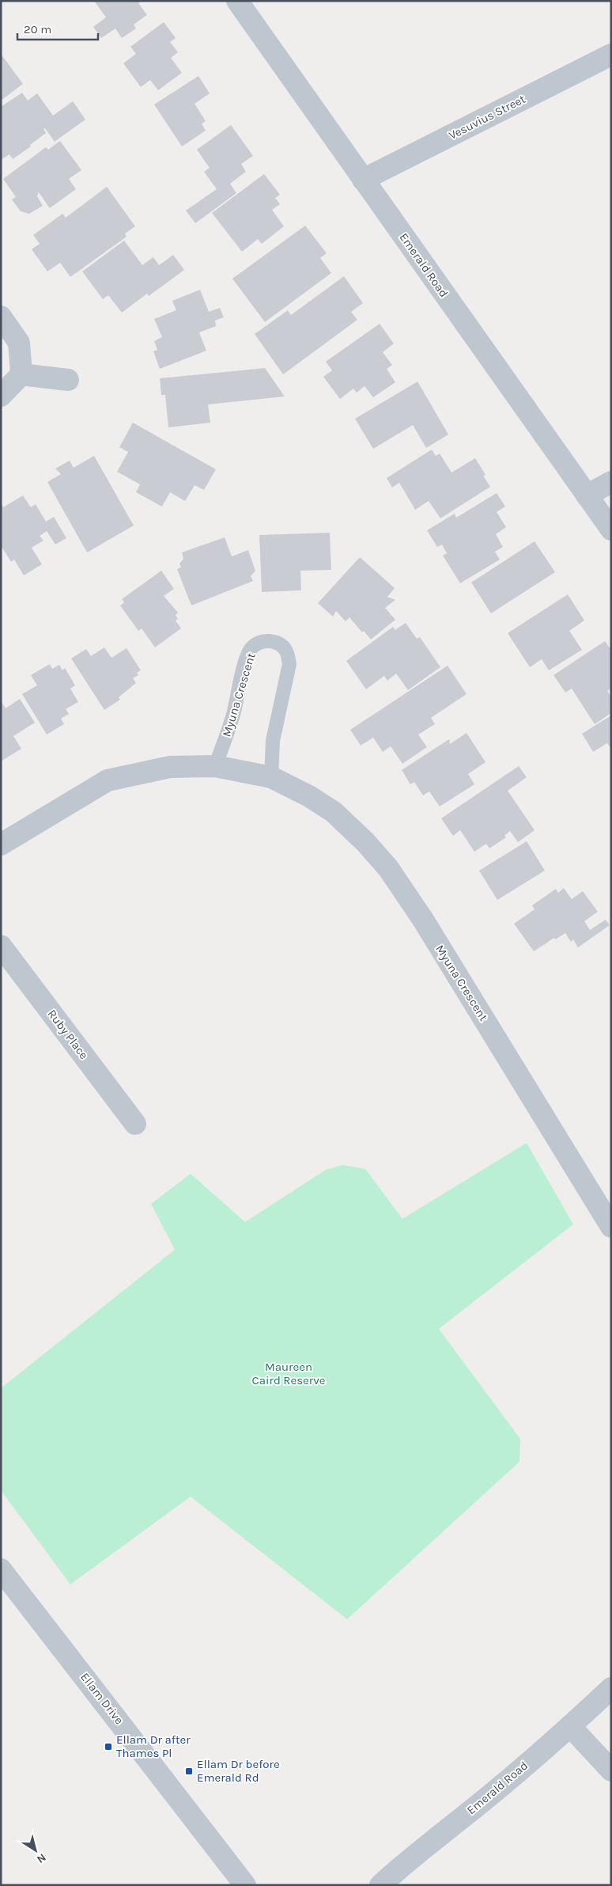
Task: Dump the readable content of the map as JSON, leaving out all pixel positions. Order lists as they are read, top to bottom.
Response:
{
  "streets": {
    "street": [
      "Vesuvius Street",
      "Emerald Road",
      "Myuna Crescent",
      "Ruby Place",
      "Ellam Drive"
    ]
  },
  "crossings": [
    ["Vesuvius Street", "Emerald Road"]
  ],
  "parks": ["Maureen Caird Reserve"],
  "places": {
    "transit": ["Ellam Dr after Thames Pl", "Ellam Dr before Emerald Rd"]
  },
  "scale_bar": "20 m",
  "north": "bottom right"
}
